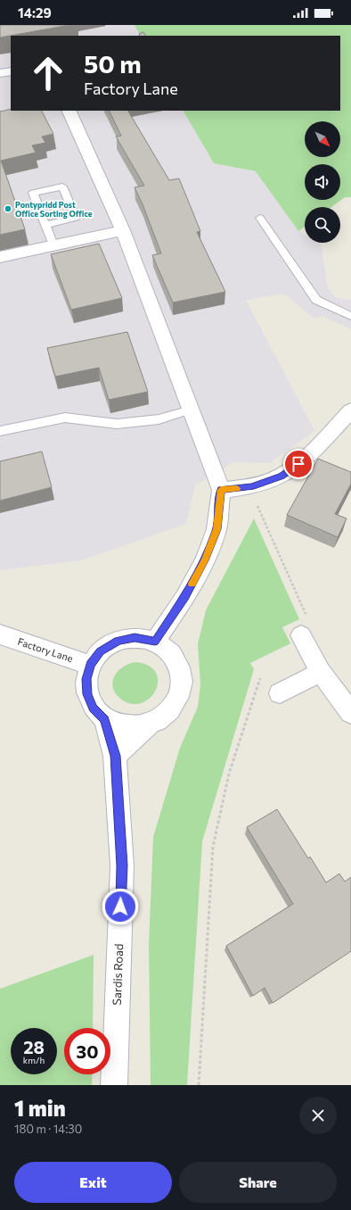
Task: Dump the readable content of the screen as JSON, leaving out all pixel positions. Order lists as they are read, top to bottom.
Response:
{
  "streets": {
    "street": ["Factory Lane", "Sardis Road"]
  },
  "crossings": [
    ["Factory Lane", "Sardis Road"]
  ],
  "places": ["Pontypridd Post Office Sorting Office"],
  "north": "bottom right",
  "page": {
    "status": "14:29",
    "turn": ["50 m", "Factory Lane"],
    "speed": "28 km/h",
    "limit": "30",
    "heading": ["1 min", "180 m · 14:30"],
    "buttons": ["Exit", "Share"]
  }
}
